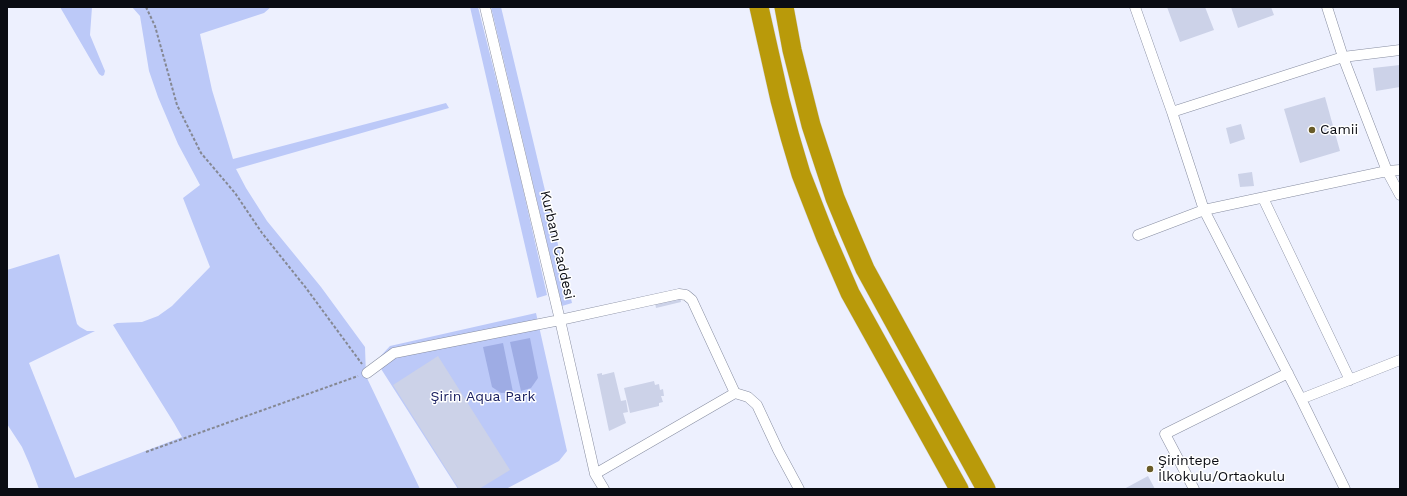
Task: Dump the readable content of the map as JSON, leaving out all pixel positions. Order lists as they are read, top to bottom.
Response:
{
  "streets": {
    "street": ["Kurbanı Caddesi"]
  },
  "parks": ["Şirin Aqua Park"],
  "places": ["Camii", "Şirintepe İlkokulu/Ortaokulu"]
}
